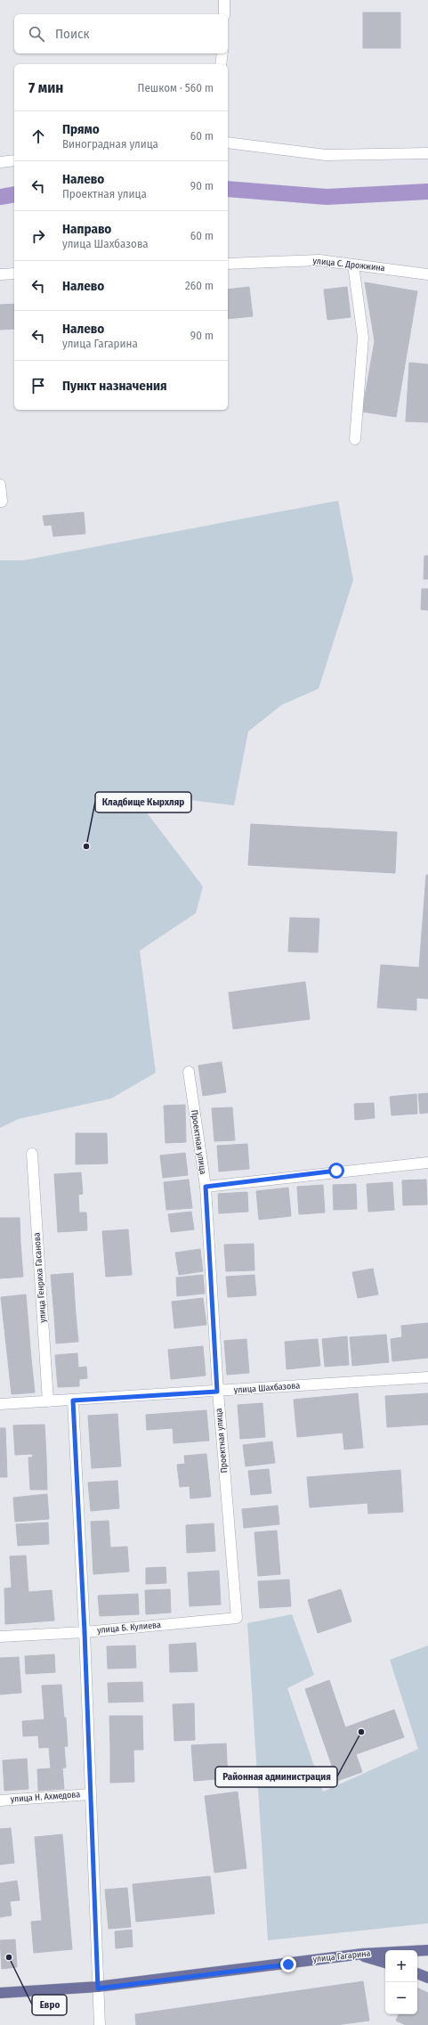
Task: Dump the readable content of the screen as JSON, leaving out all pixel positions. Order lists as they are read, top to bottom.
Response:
{
  "streets": {
    "main road": ["улица Гагарина"],
    "street": [
      "улица С. Дрожжина",
      "Проектная улица",
      "улица Генриха Гасанова",
      "улица Шахбазова",
      "улица Б. Кулиева",
      "улица Н. Ахмедова"
    ]
  },
  "crossings": [
    ["Проектная улица", "улица Шахбазова"],
    ["Проектная улица", "улица Б. Кулиева"],
    ["улица Генриха Гасанова", "улица Шахбазова"]
  ],
  "places": ["Кладбище Кырхляр", "Районная администрация", "Евро"],
  "page": {
    "search": "Поиск",
    "heading": ["7 мин", "Пешком · 560 m"],
    "list": [
      ["Прямо", "Виноградная улица", "60 m"],
      ["Налево", "Проектная улица", "90 m"],
      ["Направо", "улица Шахбазова", "60 m"],
      ["Налево", "260 m"],
      ["Налево", "улица Гагарина", "90 m"],
      "Пункт назначения"
    ],
    "map_buttons": ["+", "−"]
  }
}
